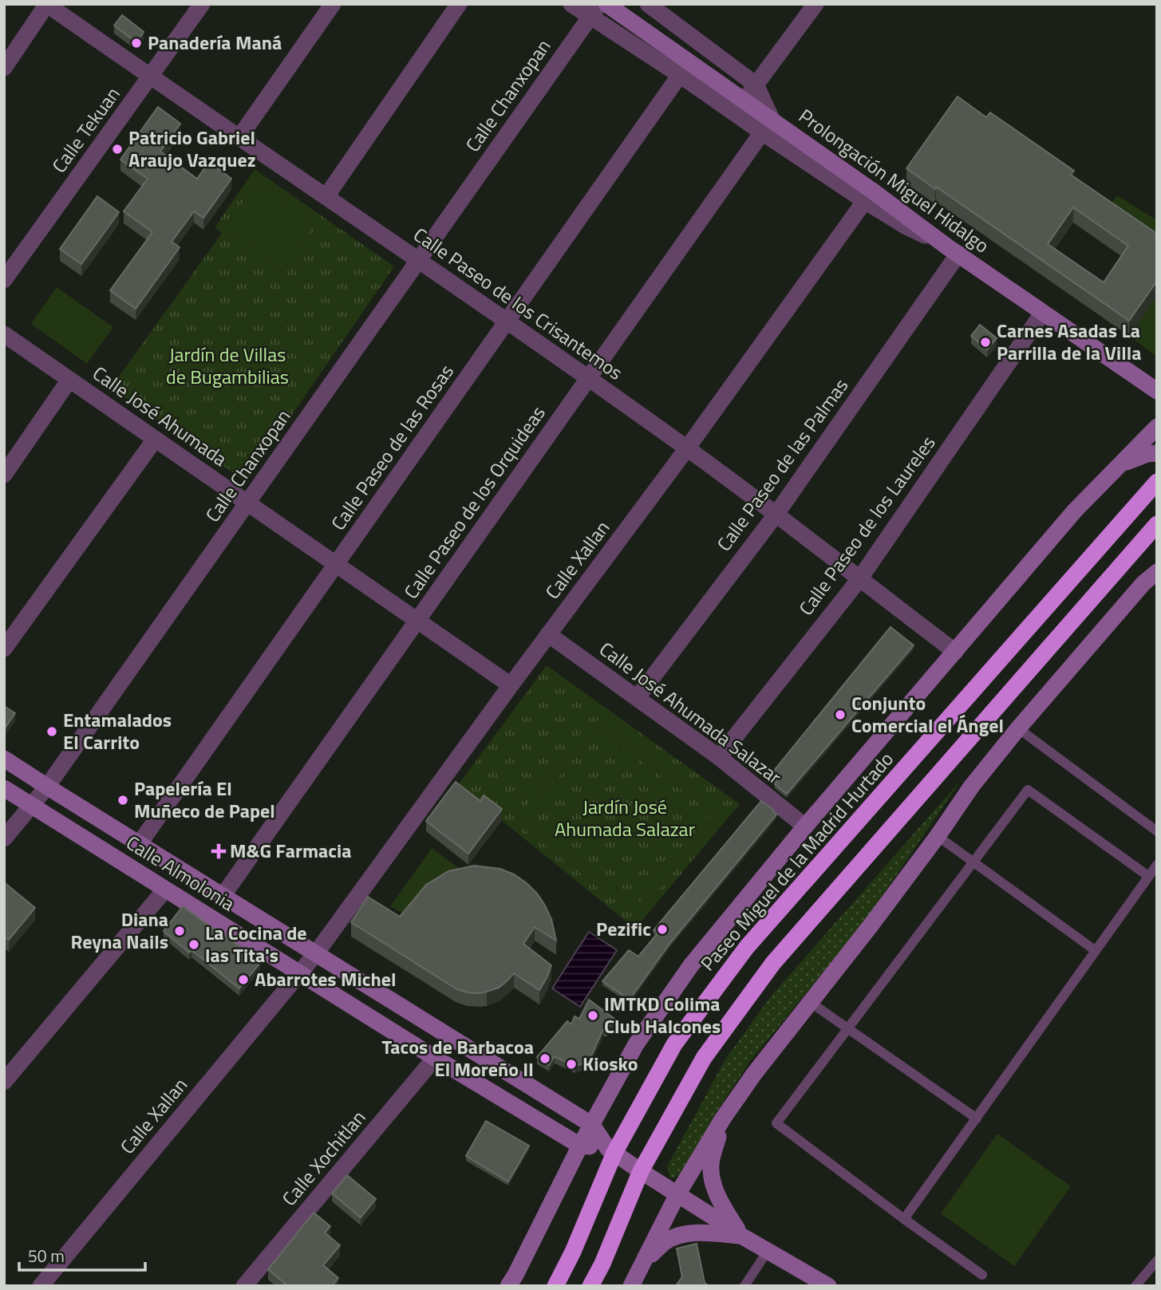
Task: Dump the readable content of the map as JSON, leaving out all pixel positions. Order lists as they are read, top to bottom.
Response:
{
  "streets": {
    "highway": ["Paseo Miguel de la Madrid Hurtado"],
    "street": [
      "Calle Chanxopan",
      "Calle Tekuan",
      "Prolongación Miguel Hidalgo",
      "Calle Paseo de los Crisantemos",
      "Calle José Ahumada",
      "Calle Paseo de las Rosas",
      "Calle Paseo de las Palmas",
      "Calle Paseo de los Orquideas",
      "Calle Paseo de los Laureles",
      "Calle Xallan",
      "Calle José Ahumada Salazar",
      "Calle Almolonia",
      "Calle Xochitlan"
    ]
  },
  "crossings": [
    ["Calle Chanxopan", "Calle Paseo de los Crisantemos"],
    ["Calle Chanxopan", "Calle José Ahumada"],
    ["Calle Chanxopan", "Calle Almolonia"],
    ["Calle Tekuan", "Calle Paseo de los Crisantemos"],
    ["Prolongación Miguel Hidalgo", "Calle Paseo de las Palmas"],
    ["Prolongación Miguel Hidalgo", "Calle Paseo de los Orquideas"],
    ["Prolongación Miguel Hidalgo", "Calle Paseo de los Laureles"],
    ["Prolongación Miguel Hidalgo", "Calle Xallan"],
    ["Calle Paseo de los Crisantemos", "Calle Paseo de las Rosas"],
    ["Calle Paseo de los Crisantemos", "Calle Paseo de las Palmas"],
    ["Calle Paseo de los Crisantemos", "Calle Paseo de los Orquideas"],
    ["Calle Paseo de los Crisantemos", "Calle Paseo de los Laureles"],
    ["Calle Paseo de los Crisantemos", "Calle Xallan"],
    ["Calle José Ahumada", "Calle Paseo de las Rosas"],
    ["Calle José Ahumada", "Calle Paseo de los Orquideas"],
    ["Calle José Ahumada", "Calle Xallan"],
    ["Calle Paseo de las Rosas", "Calle Almolonia"],
    ["Calle Paseo de las Palmas", "Calle José Ahumada Salazar"],
    ["Calle Paseo de los Orquideas", "Calle Almolonia"],
    ["Calle Paseo de los Laureles", "Calle José Ahumada Salazar"],
    ["Calle Xallan", "Calle José Ahumada Salazar"],
    ["Calle Xallan", "Calle Almolonia"],
    ["Paseo Miguel de la Madrid Hurtado", "Calle Almolonia"],
    ["Calle Almolonia", "Calle Xochitlan"]
  ],
  "parks": ["Jardín de Villas de Bugambilias", "Jardín José Ahumada Salazar"],
  "places": {
    "other": [
      "Panadería Maná",
      "Patricio Gabriel Araujo Vazquez",
      "Carnes Asadas La Parrilla de la Villa",
      "Conjunto Comercial el Ángel",
      "Entamalados El Carrito",
      "Papelería El Muñeco de Papel",
      "Pezific",
      "Diana Reyna Nails",
      "La Cocina de las Tita's",
      "Abarrotes Michel",
      "IMTKD Colima Club Halcones",
      "Tacos de Barbacoa El Moreño II",
      "Kiosko"
    ],
    "health": ["M&G Farmacia"]
  },
  "scale_bar": "50 m"
}
